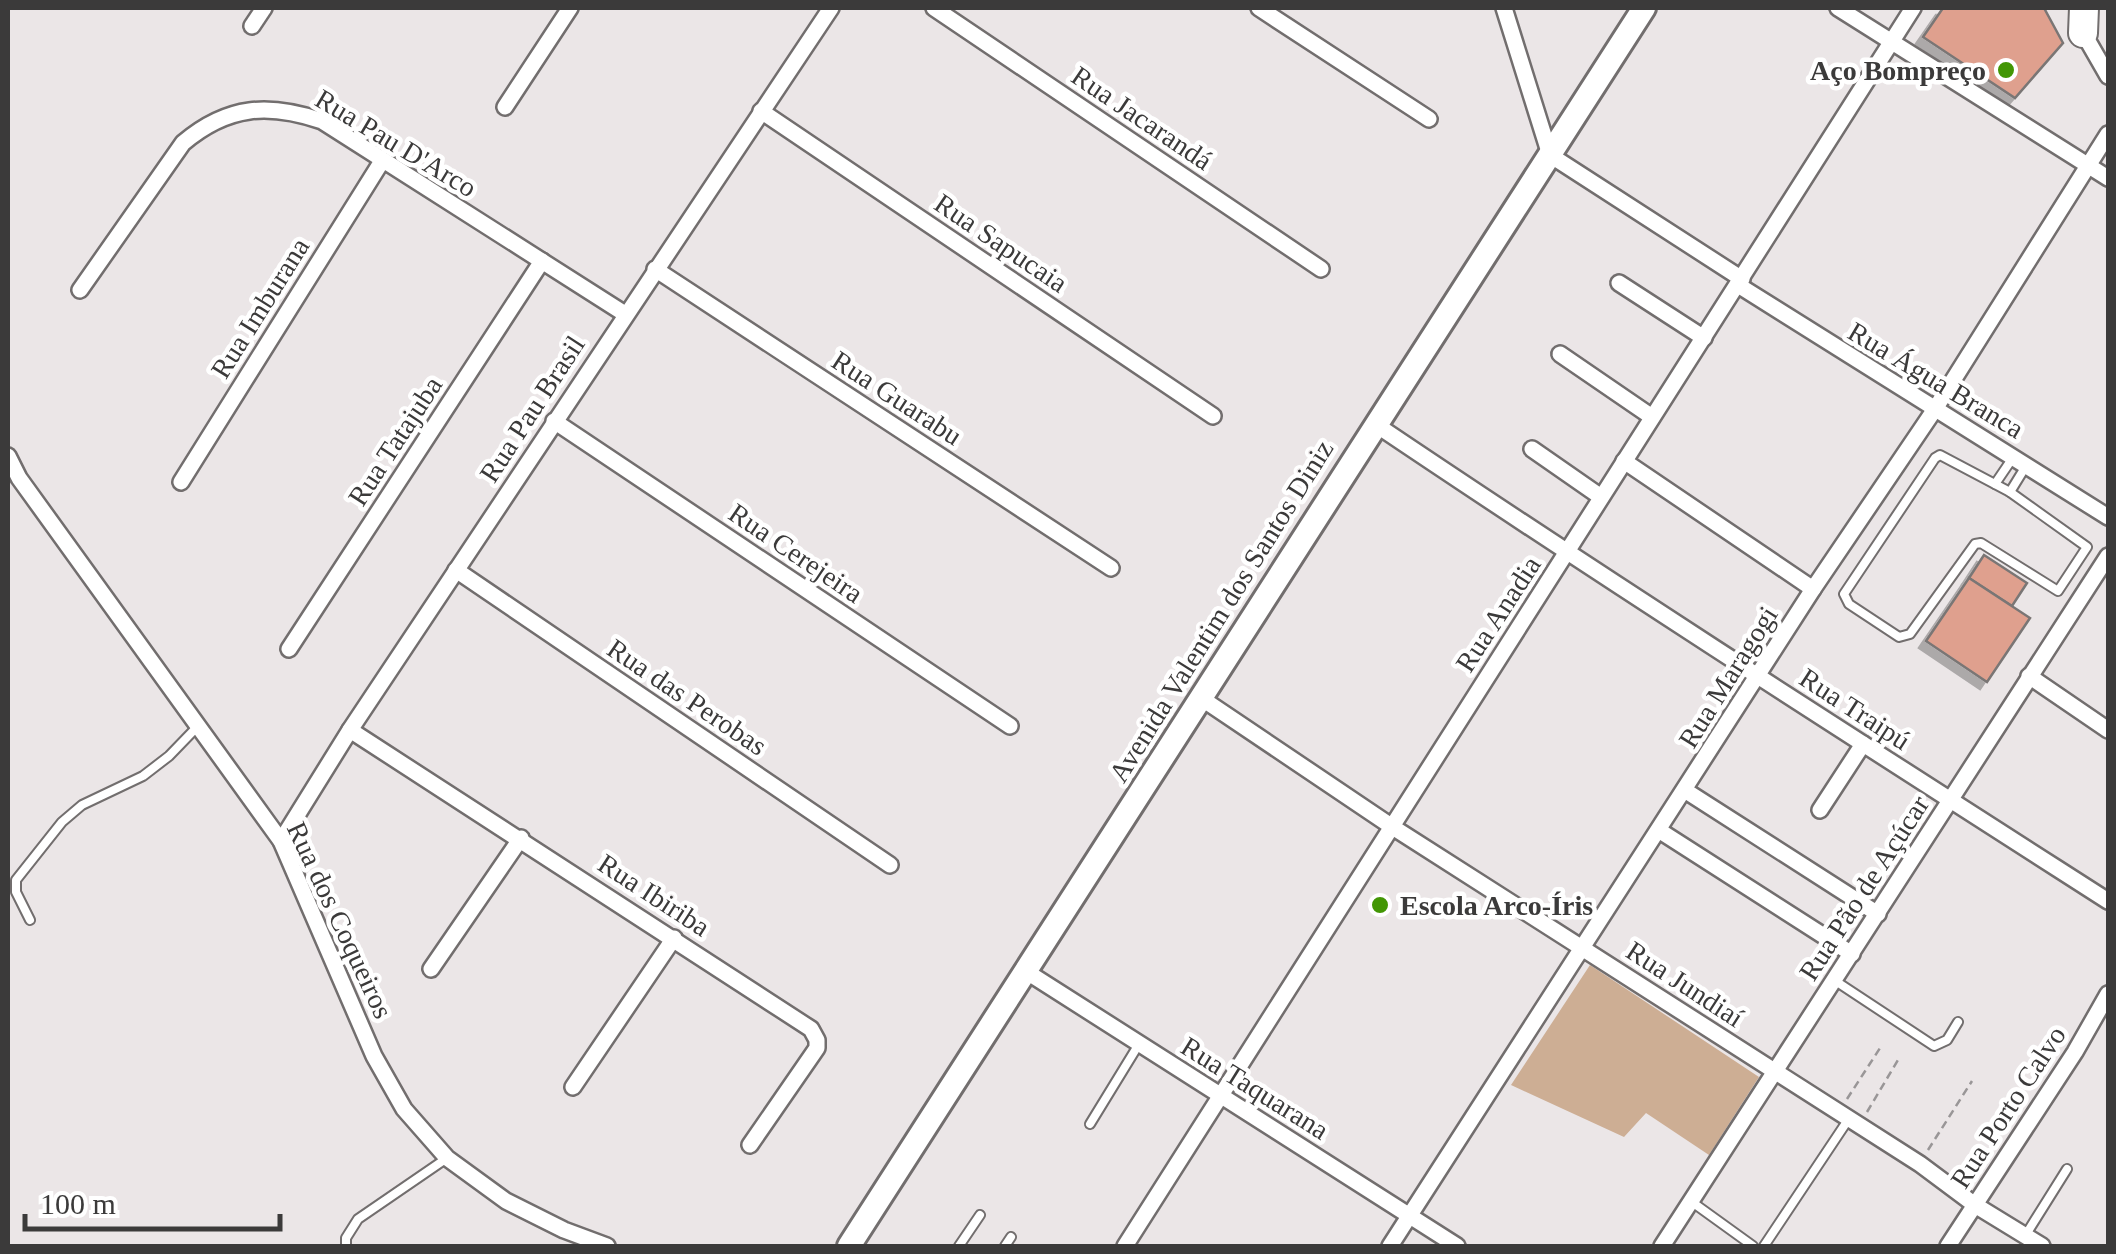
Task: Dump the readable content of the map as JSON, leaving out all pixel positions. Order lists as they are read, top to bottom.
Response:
{
  "streets": {
    "street": [
      "Rua Jacarandá",
      "Rua Pau D'Arco",
      "Rua Sapucaia",
      "Rua Imburana",
      "Rua Água Branca",
      "Rua Guarabu",
      "Rua Pau Brasil",
      "Rua Tatajuba",
      "Rua Cerejeira",
      "Avenida Valentim dos Santos Diniz",
      "Rua Anadia",
      "Rua Maragogi",
      "Rua das Perobas",
      "Rua Traipú",
      "Rua Pão de Açúcar",
      "Rua Ibiriba",
      "Rua dos Coqueiros",
      "Rua Jundiaí",
      "Rua Taquarana",
      "Rua Porto Calvo"
    ]
  },
  "crossings": [
    ["Rua Pau D'Arco", "Rua Imburana"],
    ["Rua Pau D'Arco", "Rua Pau Brasil"],
    ["Rua Pau D'Arco", "Rua Tatajuba"],
    ["Rua Sapucaia", "Rua Pau Brasil"],
    ["Rua Água Branca", "Avenida Valentim dos Santos Diniz"],
    ["Rua Água Branca", "Rua Anadia"],
    ["Rua Água Branca", "Rua Maragogi"],
    ["Rua Guarabu", "Rua Pau Brasil"],
    ["Rua Pau Brasil", "Rua Cerejeira"],
    ["Rua Pau Brasil", "Rua das Perobas"],
    ["Rua Pau Brasil", "Rua Ibiriba"],
    ["Rua Pau Brasil", "Rua dos Coqueiros"],
    ["Avenida Valentim dos Santos Diniz", "Rua Traipú"],
    ["Avenida Valentim dos Santos Diniz", "Rua Jundiaí"],
    ["Avenida Valentim dos Santos Diniz", "Rua Taquarana"],
    ["Rua Anadia", "Rua Traipú"],
    ["Rua Anadia", "Rua Jundiaí"],
    ["Rua Anadia", "Rua Taquarana"],
    ["Rua Maragogi", "Rua Traipú"],
    ["Rua Maragogi", "Rua Jundiaí"],
    ["Rua Maragogi", "Rua Taquarana"],
    ["Rua Traipú", "Rua Pão de Açúcar"],
    ["Rua Pão de Açúcar", "Rua Jundiaí"],
    ["Rua Jundiaí", "Rua Porto Calvo"]
  ],
  "places": ["Aço Bompreço", "Escola Arco-Íris"],
  "scale_bar": "100 m"
}
